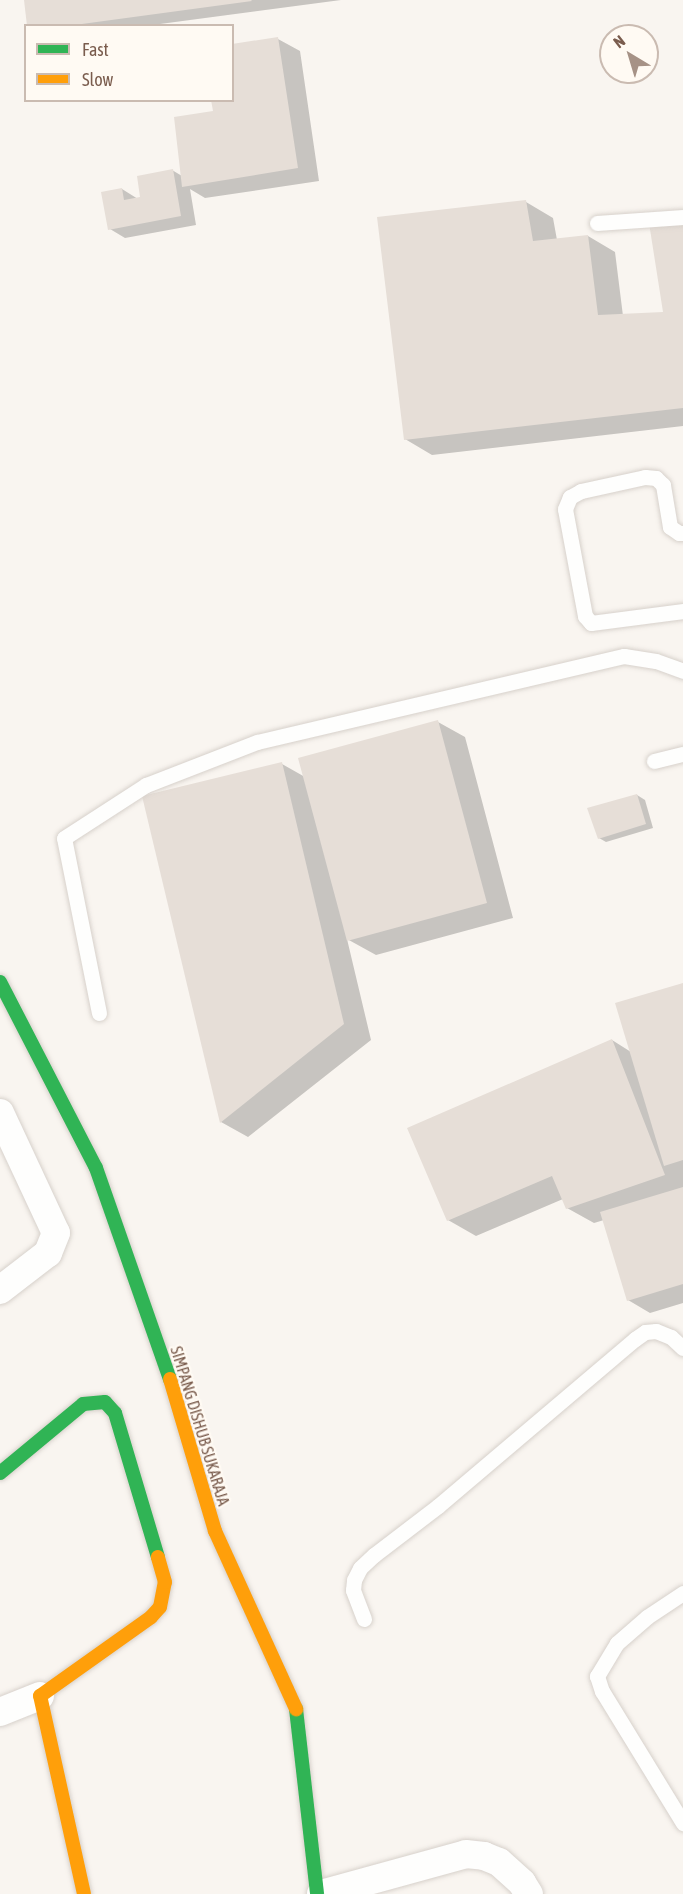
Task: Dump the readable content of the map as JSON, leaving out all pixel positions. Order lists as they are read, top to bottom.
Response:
{
  "streets": {
    "street": ["SIMPANG DISHUB SUKARAJA"]
  },
  "legend": ["Fast", "Slow"],
  "north": "top left"
}
